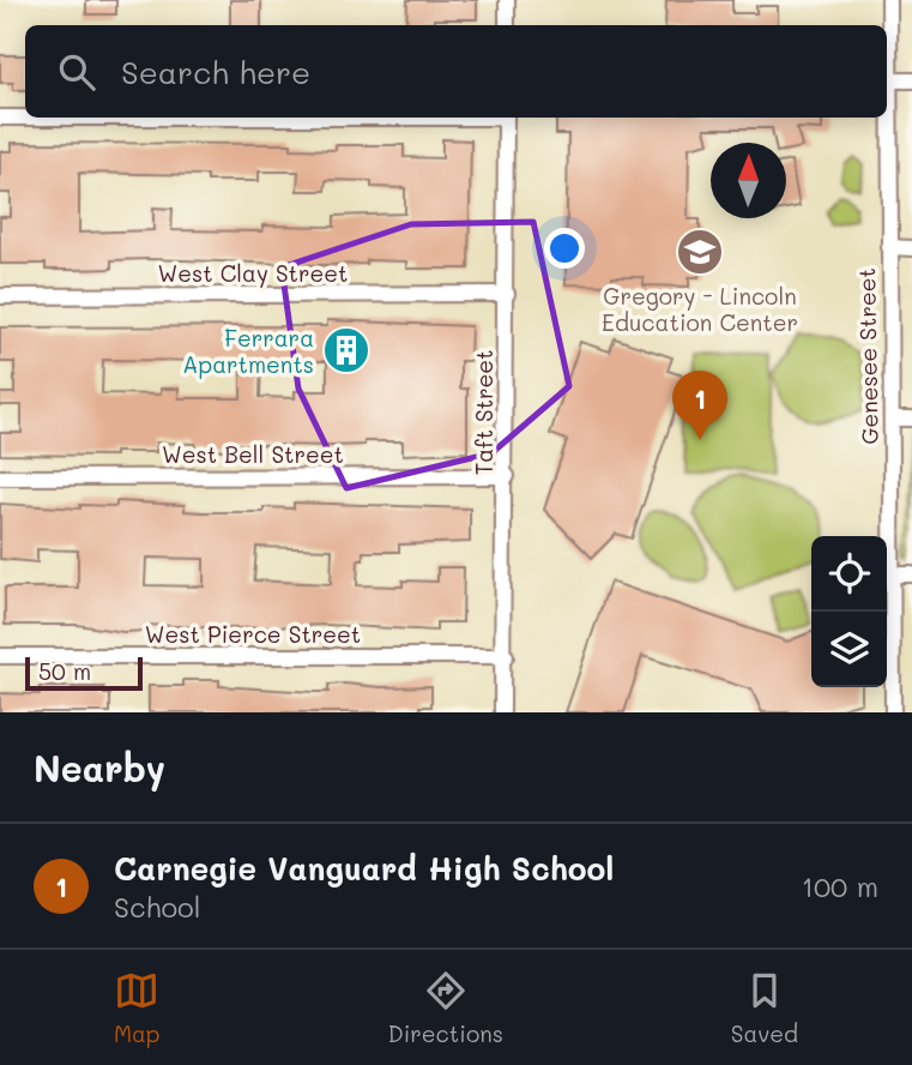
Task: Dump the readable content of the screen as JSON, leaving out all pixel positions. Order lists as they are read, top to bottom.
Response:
{
  "streets": {
    "street": [
      "West Clay Street",
      "Genesee Street",
      "Taft Street",
      "West Bell Street",
      "West Pierce Street"
    ]
  },
  "crossings": [
    ["West Clay Street", "Taft Street"],
    ["Taft Street", "West Bell Street"],
    ["Taft Street", "West Pierce Street"]
  ],
  "places": {
    "school or university": ["Gregory - Lincoln Education Center"],
    "building": ["Ferrara Apartments"]
  },
  "scale_bar": "50 m",
  "north": "top",
  "page": {
    "search": "Search here",
    "pins": "1",
    "scale": "50 m",
    "heading": "Nearby",
    "list": [
      {
        "mark": "1",
        "name": "Carnegie Vanguard High School",
        "note": "School",
        "value": "100 m"
      }
    ],
    "nav": ["Map", "Directions", "Saved"]
  }
}
